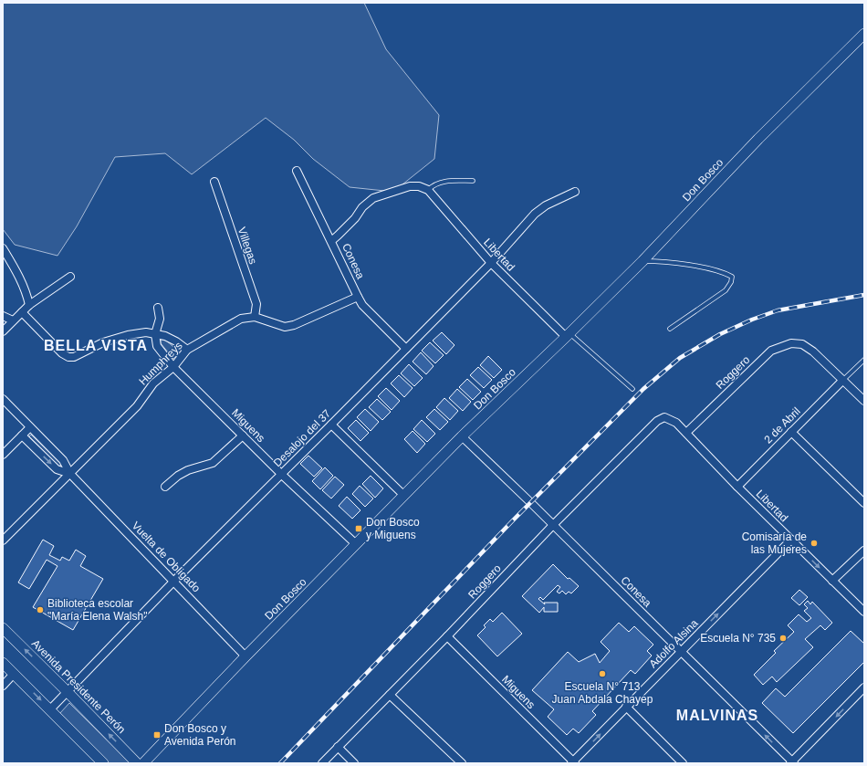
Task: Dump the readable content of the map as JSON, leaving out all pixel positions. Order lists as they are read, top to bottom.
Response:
{
  "streets": {
    "street": [
      "Don Bosco",
      "Villegas",
      "Libertad",
      "Conesa",
      "Humphreys",
      "Roggero",
      "Miguens",
      "2 de Abril",
      "Desalojo del 37",
      "Vuelta de Obligado",
      "Adolfo Alsina",
      "Avenida Presidente Perón"
    ]
  },
  "crossings": [
    ["Don Bosco", "Libertad"],
    ["Don Bosco", "Conesa"],
    ["Don Bosco", "Miguens"],
    ["Don Bosco", "Vuelta de Obligado"],
    ["Villegas", "Humphreys"],
    ["Libertad", "Conesa"],
    ["Libertad", "Roggero"],
    ["Libertad", "2 de Abril"],
    ["Libertad", "Desalojo del 37"],
    ["Libertad", "Adolfo Alsina"],
    ["Conesa", "Roggero"],
    ["Conesa", "Desalojo del 37"],
    ["Conesa", "Adolfo Alsina"],
    ["Humphreys", "Miguens"],
    ["Humphreys", "Vuelta de Obligado"],
    ["Roggero", "Miguens"],
    ["Roggero", "2 de Abril"],
    ["Miguens", "Desalojo del 37"],
    ["Miguens", "Adolfo Alsina"],
    ["Desalojo del 37", "Vuelta de Obligado"],
    ["Desalojo del 37", "Avenida Presidente Perón"]
  ],
  "one_way": ["Adolfo Alsina"],
  "districts": ["BELLA VISTA", "MALVINAS"],
  "places": {
    "transit": ["Don Bosco y Miguens", "Don Bosco y Avenida Perón"],
    "other": [
      "Comisaría de las Mujeres",
      "Biblioteca escolar \"María Elena Walsh\"",
      "Escuela N° 735",
      "Escuela N° 713 Juan Abdala Chayep"
    ]
  }
}
